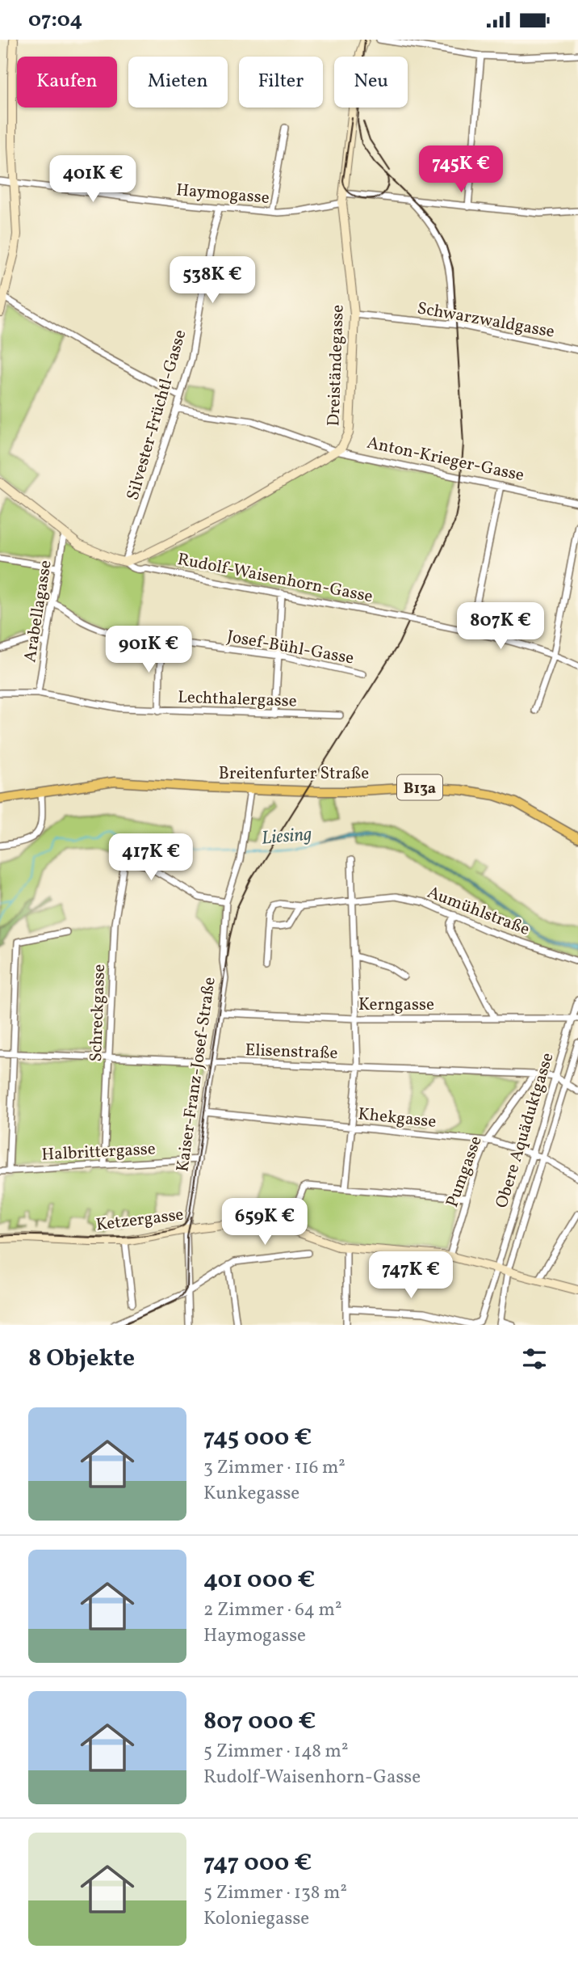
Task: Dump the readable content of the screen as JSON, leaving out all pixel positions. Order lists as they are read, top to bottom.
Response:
{
  "streets": {
    "main road": [
      "Dreiständegasse",
      "Rudolf-Waisenhorn-Gasse",
      "Breitenfurter Straße",
      "B13a",
      "Ketzergasse"
    ],
    "street": [
      "Haymogasse",
      "Schwarzwaldgasse",
      "Silvester-Früchtl-Gasse",
      "Anton-Krieger-Gasse",
      "Arabellagasse",
      "Josef-Bühl-Gasse",
      "Lechthalergasse",
      "Aumühlstraße",
      "Kerngasse",
      "Schreckgasse",
      "Elisenstraße",
      "Kaiser-Franz-Josef-Straße",
      "Khekgasse",
      "Obere Aquäduktgasse",
      "Halbrittergasse",
      "Pumgasse"
    ]
  },
  "crossings": [
    ["Haymogasse", "Dreiständegasse"],
    ["Haymogasse", "Silvester-Früchtl-Gasse"],
    ["Schwarzwaldgasse", "Dreiständegasse"],
    ["Dreiständegasse", "Silvester-Früchtl-Gasse"],
    ["Dreiständegasse", "Anton-Krieger-Gasse"],
    ["Dreiständegasse", "Rudolf-Waisenhorn-Gasse"],
    ["Silvester-Früchtl-Gasse", "Anton-Krieger-Gasse"],
    ["Silvester-Früchtl-Gasse", "Rudolf-Waisenhorn-Gasse"],
    ["Rudolf-Waisenhorn-Gasse", "Arabellagasse"],
    ["Arabellagasse", "Josef-Bühl-Gasse"],
    ["Arabellagasse", "Lechthalergasse"],
    ["Breitenfurter Straße", "Kaiser-Franz-Josef-Straße"],
    ["Kerngasse", "Kaiser-Franz-Josef-Straße"],
    ["Kerngasse", "Obere Aquäduktgasse"],
    ["Schreckgasse", "Elisenstraße"],
    ["Schreckgasse", "Kaiser-Franz-Josef-Straße"],
    ["Schreckgasse", "Halbrittergasse"],
    ["Elisenstraße", "Kaiser-Franz-Josef-Straße"],
    ["Elisenstraße", "Obere Aquäduktgasse"],
    ["Elisenstraße", "Pumgasse"],
    ["Kaiser-Franz-Josef-Straße", "Khekgasse"],
    ["Kaiser-Franz-Josef-Straße", "Halbrittergasse"],
    ["Kaiser-Franz-Josef-Straße", "Ketzergasse"],
    ["Khekgasse", "Obere Aquäduktgasse"],
    ["Khekgasse", "Pumgasse"],
    ["Obere Aquäduktgasse", "Ketzergasse"],
    ["Pumgasse", "Ketzergasse"]
  ],
  "water": ["Liesing"],
  "page": {
    "status": "07:04",
    "chip": [
      "Kaufen",
      "Mieten",
      "Filter",
      "Neu"
    ],
    "price": [
      "745K €",
      "401K €",
      "538K €",
      "807K €",
      "901K €",
      "417K €",
      "659K €",
      "747K €"
    ],
    "heading": "8 Objekte",
    "list": [
      {
        "name": "745 000 €",
        "note": "3 Zimmer · 116 m² · Kunkegasse"
      },
      {
        "name": "401 000 €",
        "note": "2 Zimmer · 64 m² · Haymogasse"
      },
      {
        "name": "807 000 €",
        "note": "5 Zimmer · 148 m² · Rudolf-Waisenhorn-Gasse"
      },
      {
        "name": "747 000 €",
        "note": "5 Zimmer · 138 m² · Koloniegasse"
      }
    ]
  }
}
